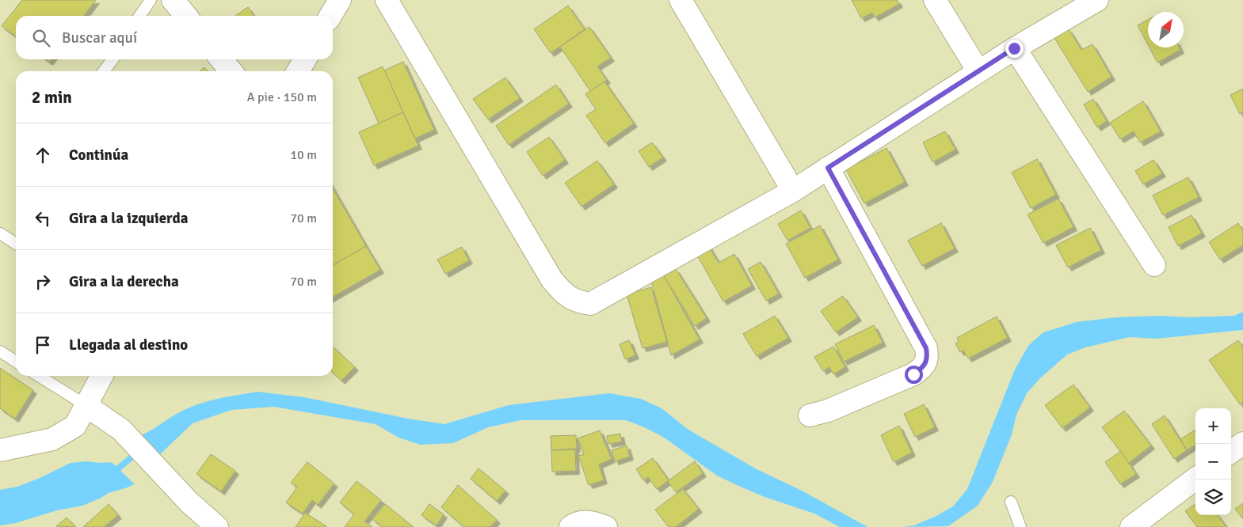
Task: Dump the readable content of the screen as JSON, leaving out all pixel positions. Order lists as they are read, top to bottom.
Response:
{
  "north": "top right",
  "page": {
    "search": "Buscar aquí",
    "heading": ["2 min", "A pie · 150 m"],
    "list": [
      ["Continúa", "10 m"],
      ["Gira a la izquierda", "70 m"],
      ["Gira a la derecha", "70 m"],
      "Llegada al destino"
    ],
    "map_buttons": ["+", "−"]
  }
}
